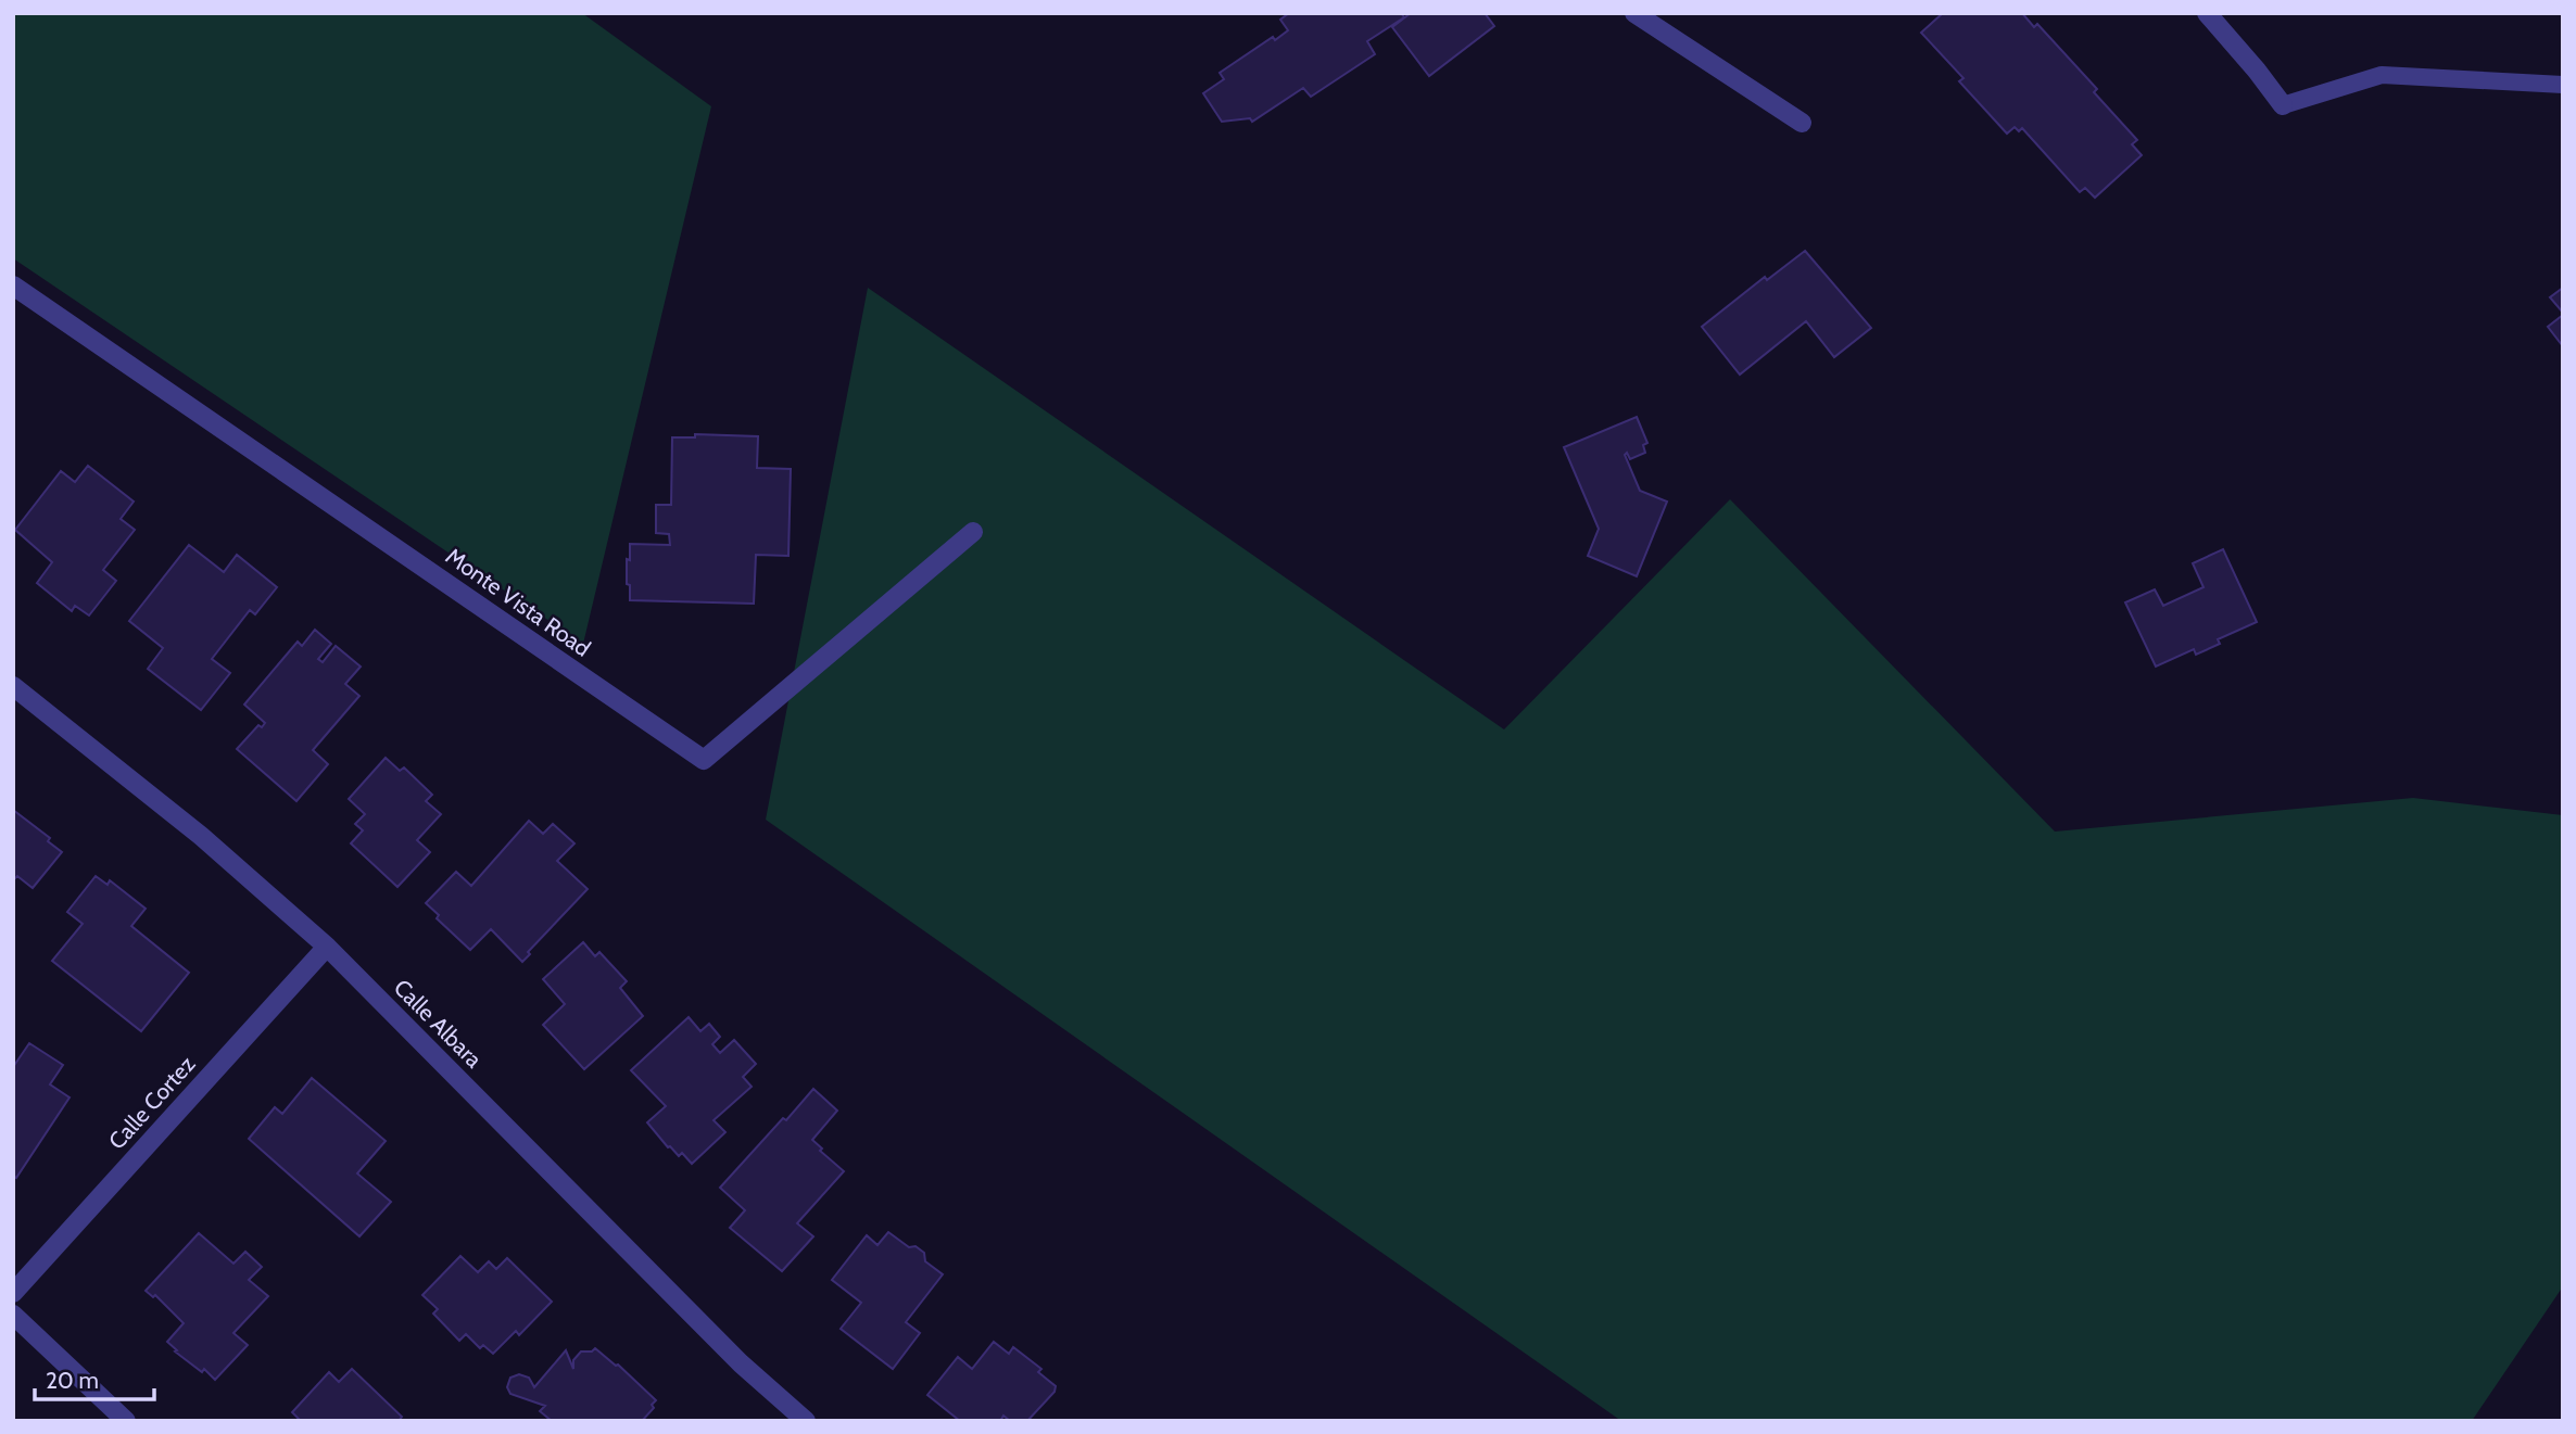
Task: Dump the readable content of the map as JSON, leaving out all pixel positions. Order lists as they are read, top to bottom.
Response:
{
  "streets": {
    "street": ["Monte Vista Road", "Calle Albara", "Calle Cortez"]
  },
  "crossings": [
    ["Calle Albara", "Calle Cortez"]
  ],
  "scale_bar": "20 m"
}
